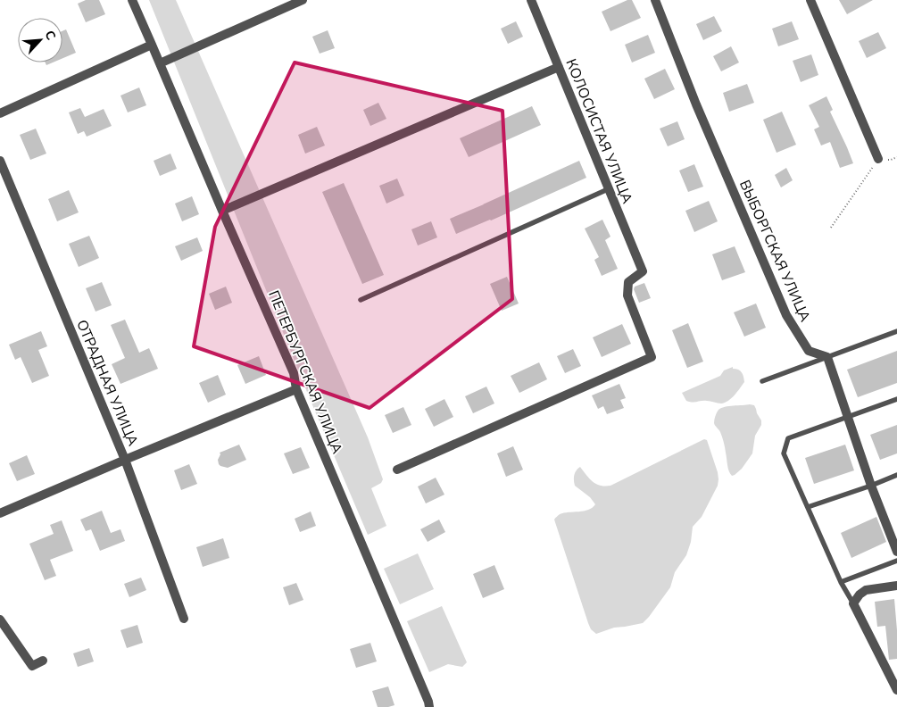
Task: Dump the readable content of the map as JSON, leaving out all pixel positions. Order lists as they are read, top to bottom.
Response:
{
  "streets": {
    "street": [
      "КОЛОСИСТАЯ УЛИЦА",
      "ВЫБОРГСКАЯ УЛИЦА",
      "ПЕТЕРБУРГСКАЯ УЛИЦА",
      "ОТРАДНАЯ УЛИЦА"
    ]
  },
  "north": "top right"
}
